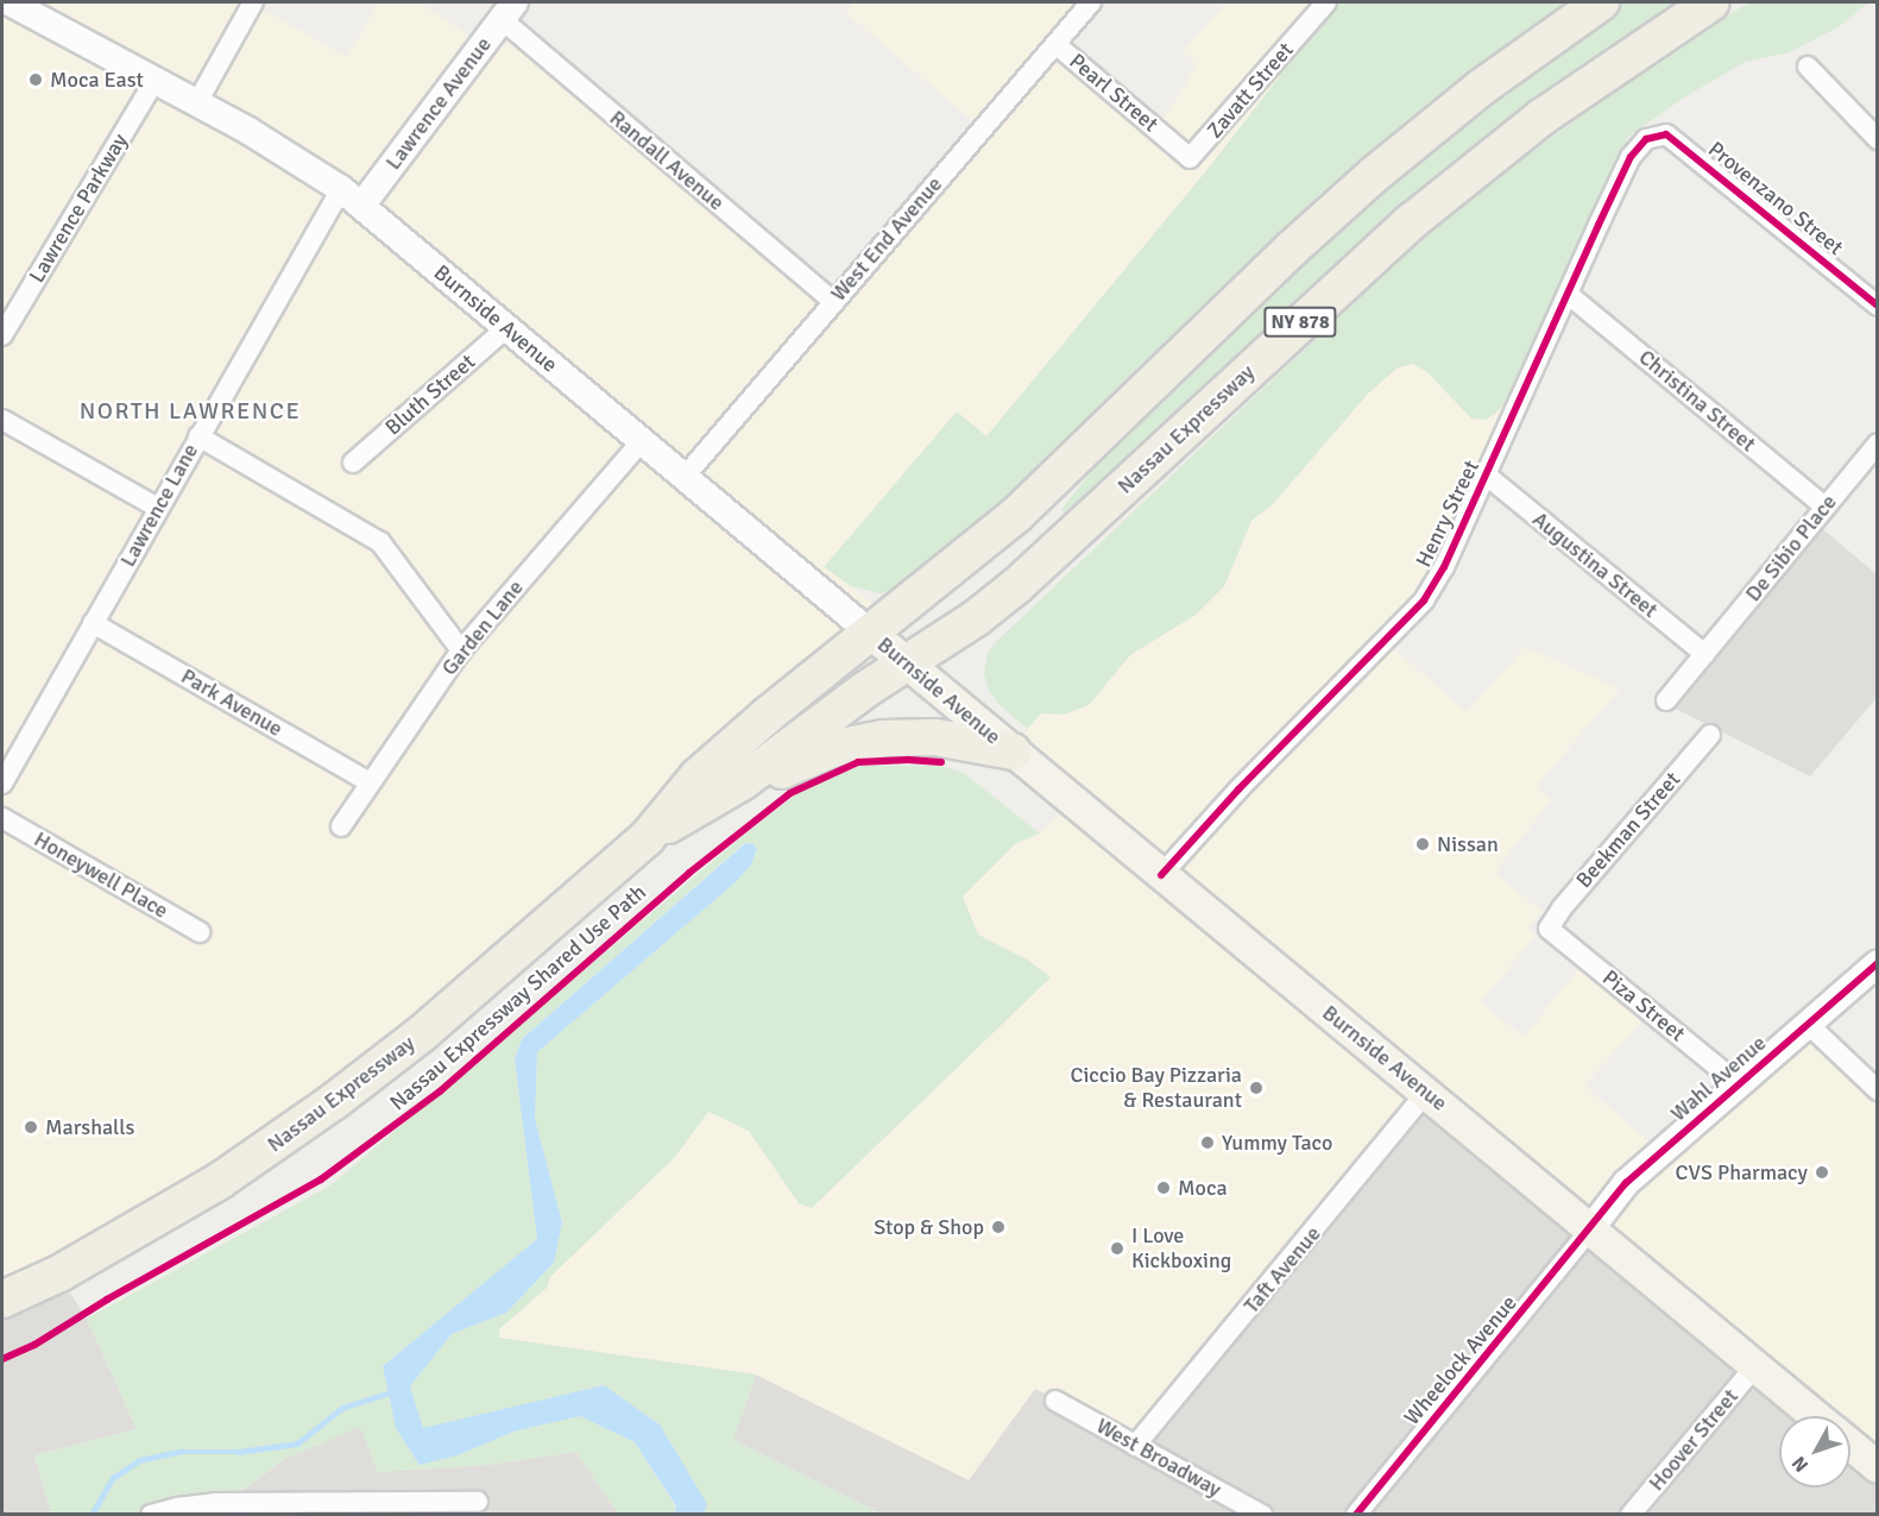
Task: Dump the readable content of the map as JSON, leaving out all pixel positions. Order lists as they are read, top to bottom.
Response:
{
  "streets": {
    "highway": ["NY 878", "Nassau Expressway"],
    "main road": ["Lawrence Avenue", "Burnside Avenue", "Wahl Avenue"],
    "street": [
      "Zavatt Street",
      "Pearl Street",
      "Randall Avenue",
      "Provenzano Street",
      "Lawrence Parkway",
      "West End Avenue",
      "Bluth Street",
      "Christina Street",
      "Lawrence Lane",
      "Henry Street",
      "De Sibio Place",
      "Augustina Street",
      "Garden Lane",
      "Park Avenue",
      "Beekman Street",
      "Honeywell Place",
      "Piza Street",
      "Taft Avenue",
      "Wheelock Avenue",
      "Hoover Street",
      "West Broadway"
    ],
    "cycle path": ["Nassau Expressway Shared Use Path"]
  },
  "crossings": [
    ["Zavatt Street", "Pearl Street"],
    ["Pearl Street", "West End Avenue"],
    ["Lawrence Avenue", "Randall Avenue"],
    ["Lawrence Avenue", "Burnside Avenue"],
    ["Lawrence Avenue", "Lawrence Lane"],
    ["Randall Avenue", "West End Avenue"],
    ["Provenzano Street", "Henry Street"],
    ["Lawrence Parkway", "Burnside Avenue"],
    ["West End Avenue", "Burnside Avenue"],
    ["Burnside Avenue", "Bluth Street"],
    ["Burnside Avenue", "Nassau Expressway"],
    ["Burnside Avenue", "Lawrence Lane"],
    ["Burnside Avenue", "Henry Street"],
    ["Burnside Avenue", "Garden Lane"],
    ["Burnside Avenue", "Wahl Avenue"],
    ["Burnside Avenue", "Taft Avenue"],
    ["Burnside Avenue", "Wheelock Avenue"],
    ["Burnside Avenue", "Hoover Street"],
    ["Christina Street", "Henry Street"],
    ["Christina Street", "De Sibio Place"],
    ["Lawrence Lane", "Park Avenue"],
    ["Henry Street", "Augustina Street"],
    ["De Sibio Place", "Augustina Street"],
    ["Garden Lane", "Park Avenue"],
    ["Beekman Street", "Piza Street"],
    ["Piza Street", "Wahl Avenue"],
    ["Wahl Avenue", "Wheelock Avenue"],
    ["Taft Avenue", "West Broadway"]
  ],
  "districts": ["NORTH LAWRENCE"],
  "places": [
    "Moca East",
    "Nissan",
    "Ciccio Bay Pizzaria & Restaurant",
    "Marshalls",
    "Yummy Taco",
    "CVS Pharmacy",
    "Moca",
    "Stop & Shop",
    "I Love Kickboxing"
  ],
  "north": "bottom left"
}
